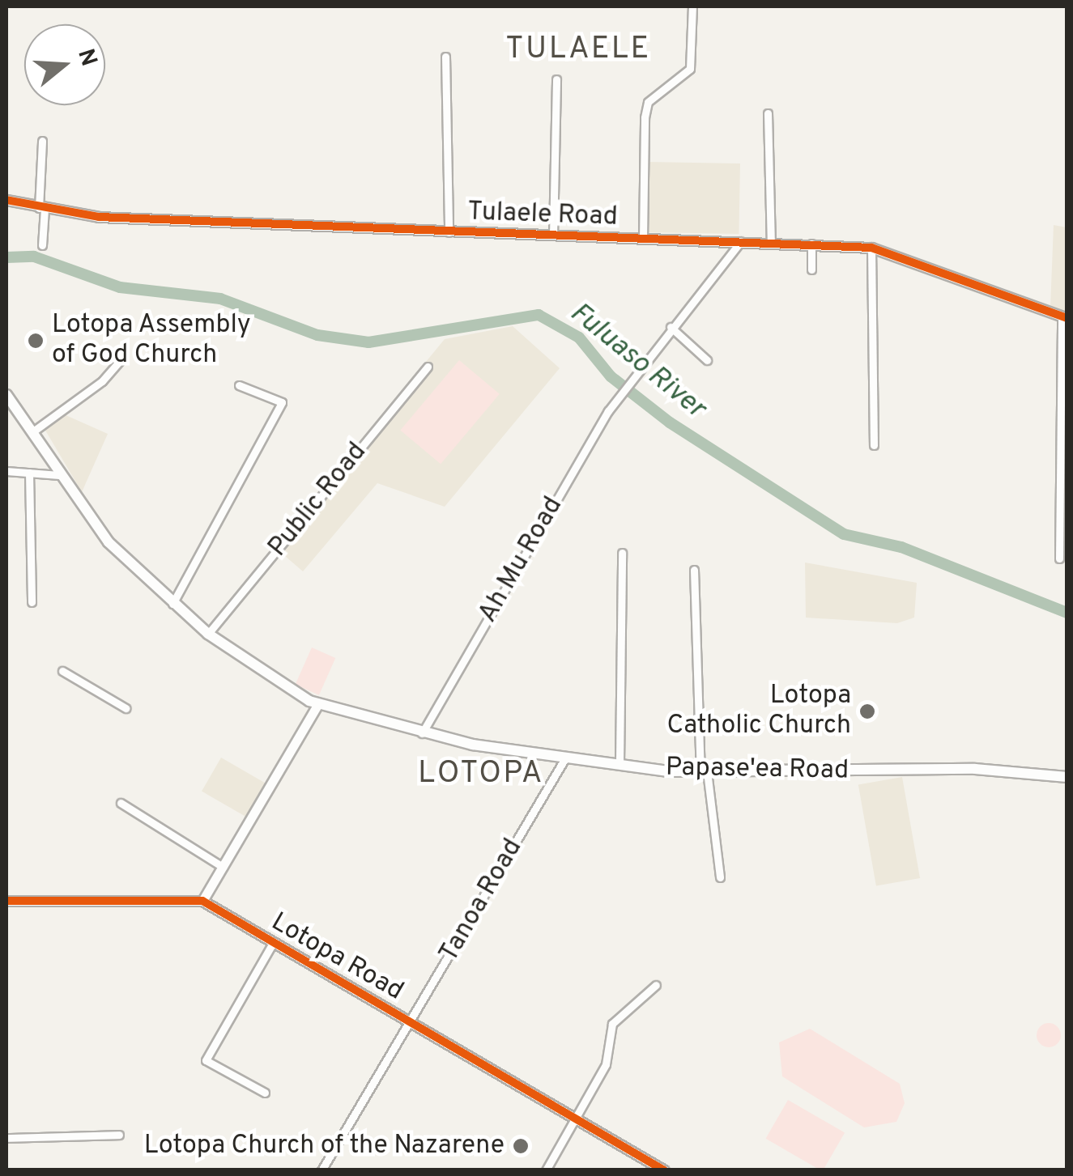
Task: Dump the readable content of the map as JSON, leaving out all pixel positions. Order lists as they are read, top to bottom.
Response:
{
  "streets": {
    "main road": ["Papase'ea Road"],
    "street": [
      "Tulaele Road",
      "Public Road",
      "Ah Mu Road",
      "Tanoa Road",
      "Lotopa Road"
    ]
  },
  "crossings": [
    ["Public Road", "Papase'ea Road"],
    ["Ah Mu Road", "Papase'ea Road"],
    ["Papase'ea Road", "Tanoa Road"],
    ["Tanoa Road", "Lotopa Road"]
  ],
  "districts": ["TULAELE", "LOTOPA"],
  "water": ["Fuluaso River"],
  "places": ["Lotopa Assembly of God Church", "Lotopa Catholic Church", "Lotopa Church of the Nazarene"],
  "north": "right"
}
